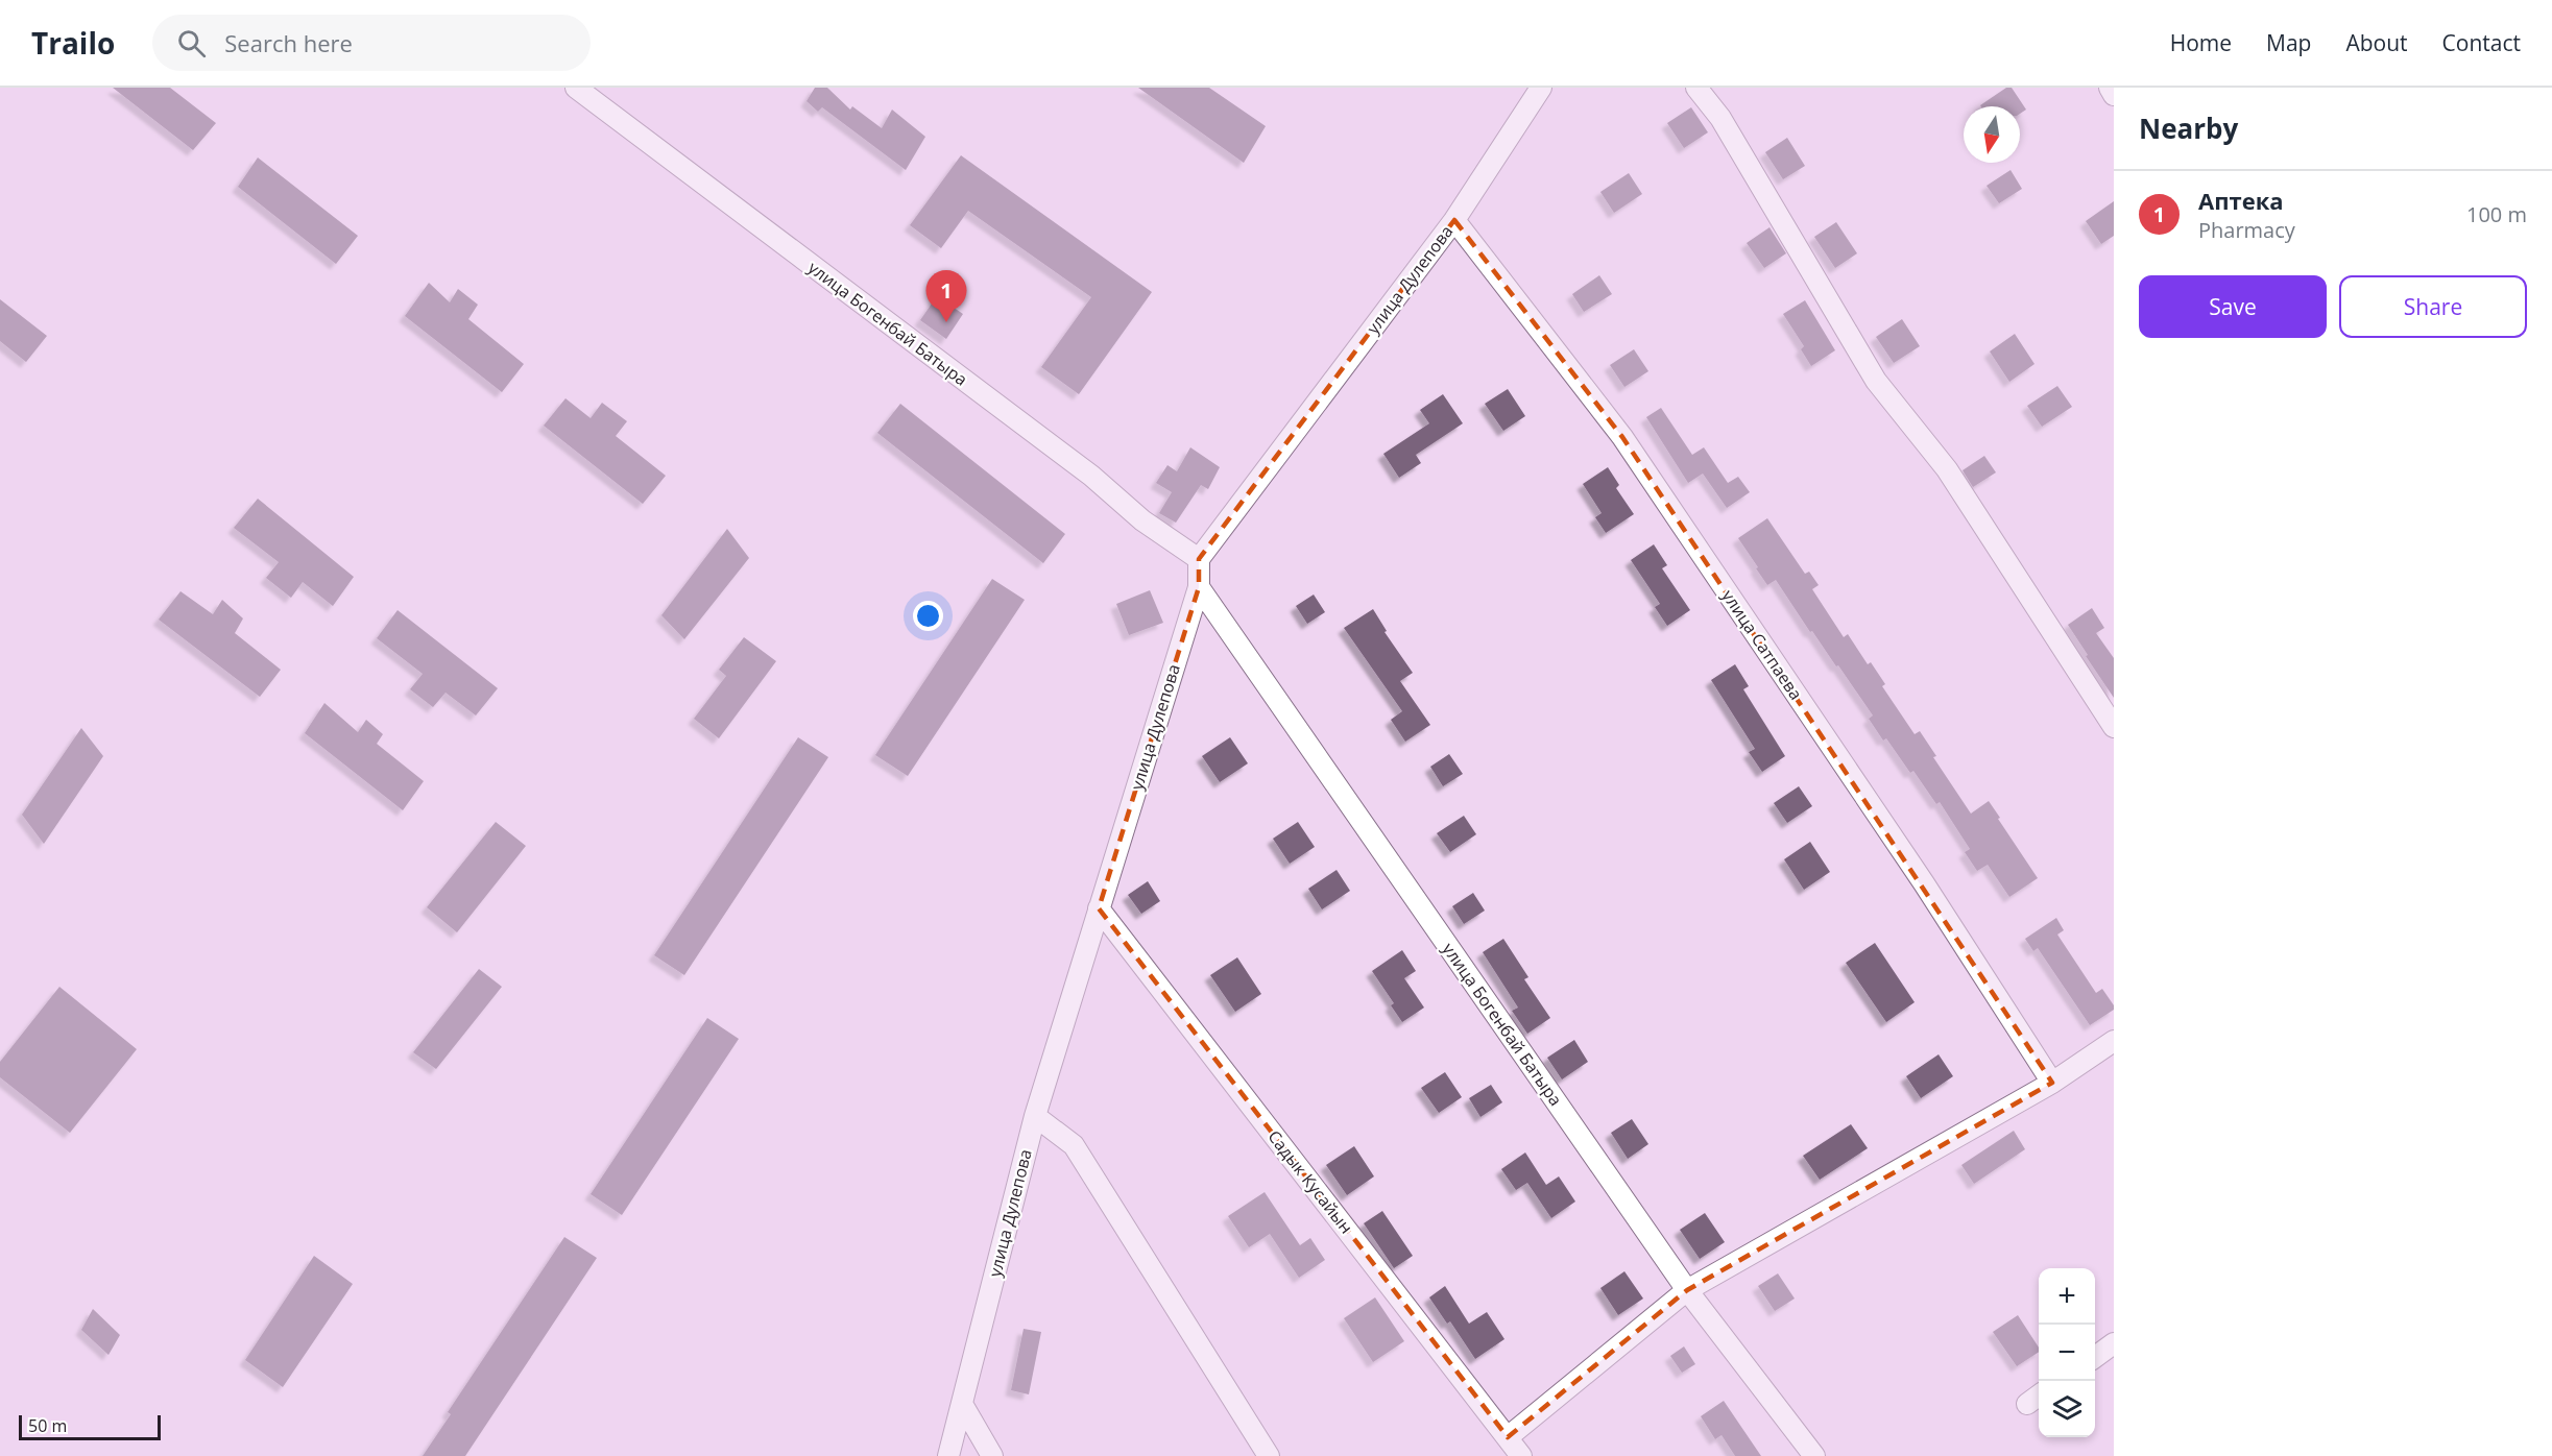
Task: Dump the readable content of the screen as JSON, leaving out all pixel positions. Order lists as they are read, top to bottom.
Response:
{
  "streets": {
    "street": [
      "улица Дулепова",
      "улица Богенбай Батыра",
      "улица Сатпаева",
      "Садык Кусайын"
    ]
  },
  "crossings": [
    ["улица Дулепова", "улица Богенбай Батыра"],
    ["улица Дулепова", "улица Сатпаева"],
    ["улица Дулепова", "Садык Кусайын"]
  ],
  "scale_bar": "50 m",
  "north": "bottom",
  "page": {
    "header": "Trailo",
    "search": "Search here",
    "nav": [
      "Home",
      "Map",
      "About",
      "Contact"
    ],
    "heading": "Nearby",
    "list": [
      {
        "mark": "1",
        "name": "Аптека",
        "note": "Pharmacy",
        "value": "100 m"
      }
    ],
    "buttons": ["Save", "Share"],
    "pins": "1",
    "map_buttons": ["+", "−"],
    "scale": "50 m"
  }
}
